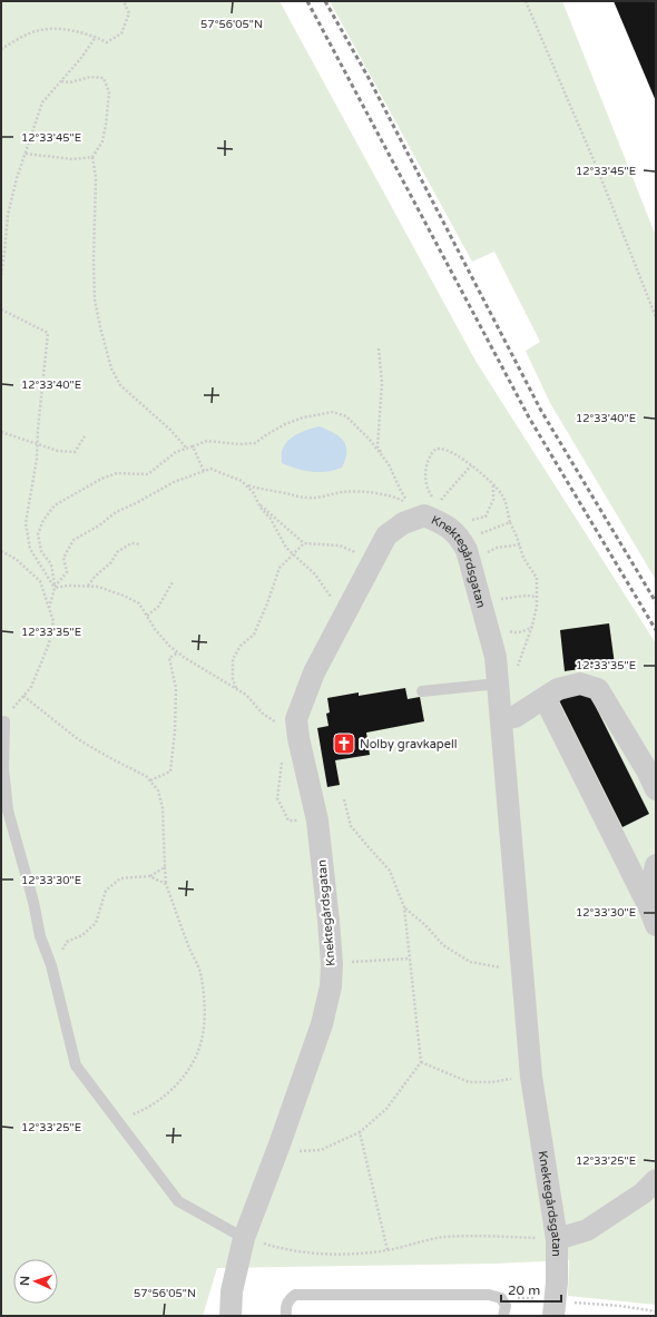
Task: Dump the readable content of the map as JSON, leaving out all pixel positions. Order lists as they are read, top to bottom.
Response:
{
  "streets": {
    "street": ["Knektegårdsgatan"]
  },
  "places": {
    "church": ["Nolby gravkapell"]
  },
  "scale_bar": "20 m",
  "north": "left",
  "coordinates": [
    "57°56'05\"N",
    "12°33'45\"E",
    "12°33'40\"E",
    "12°33'35\"E",
    "12°33'30\"E",
    "12°33'25\"E"
  ]
}
